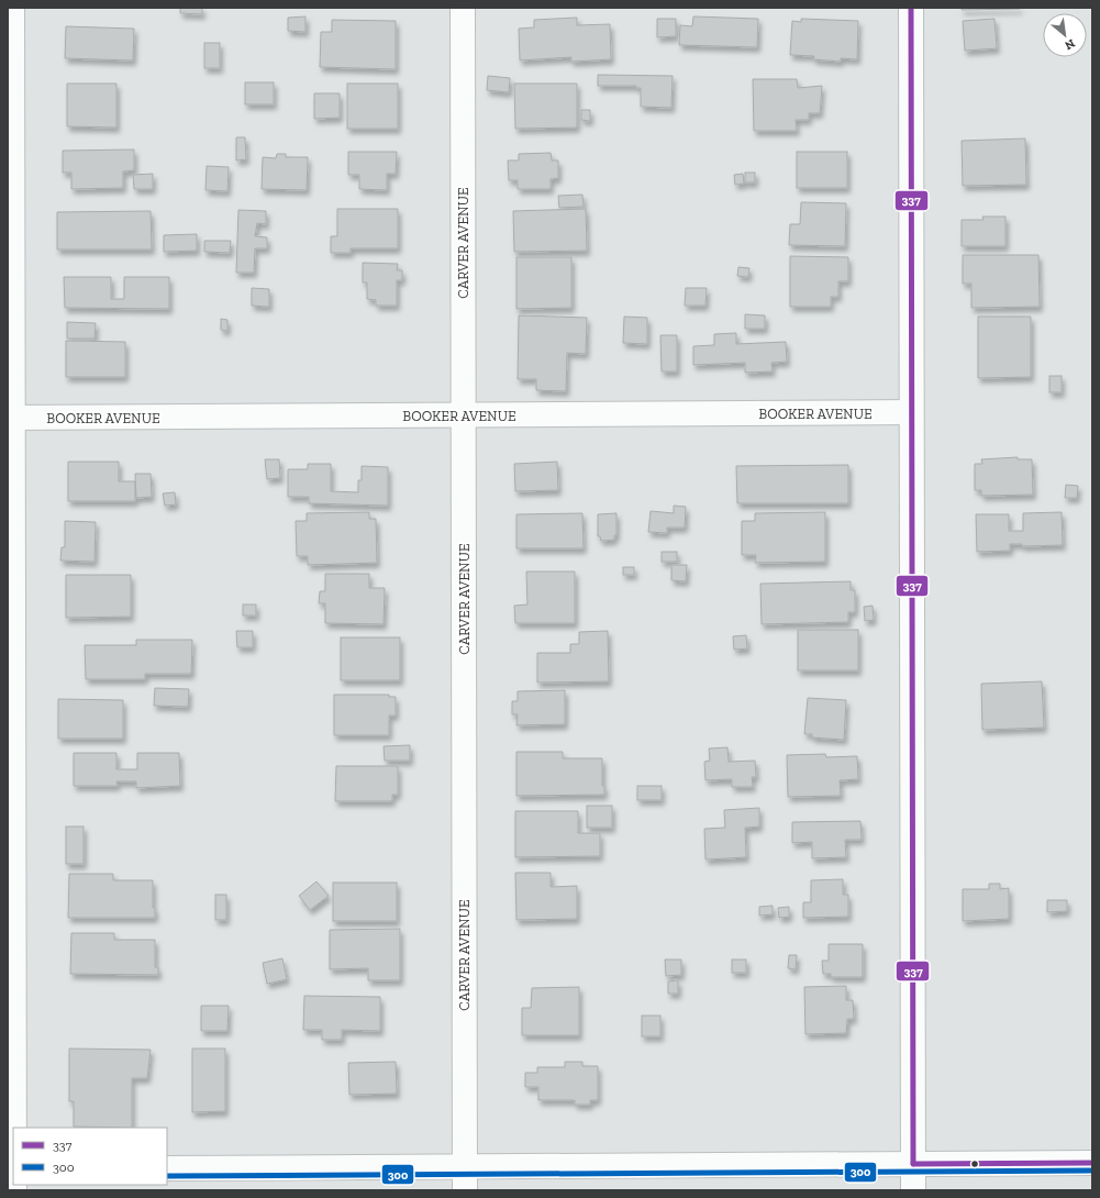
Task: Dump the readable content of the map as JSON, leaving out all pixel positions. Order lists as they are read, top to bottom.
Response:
{
  "streets": {
    "street": ["CARVER AVENUE", "BOOKER AVENUE"]
  },
  "crossings": [
    ["CARVER AVENUE", "BOOKER AVENUE"]
  ],
  "lines": ["transit line 337", "transit line 300"],
  "legend": ["337", "300"],
  "north": "bottom right"
}
